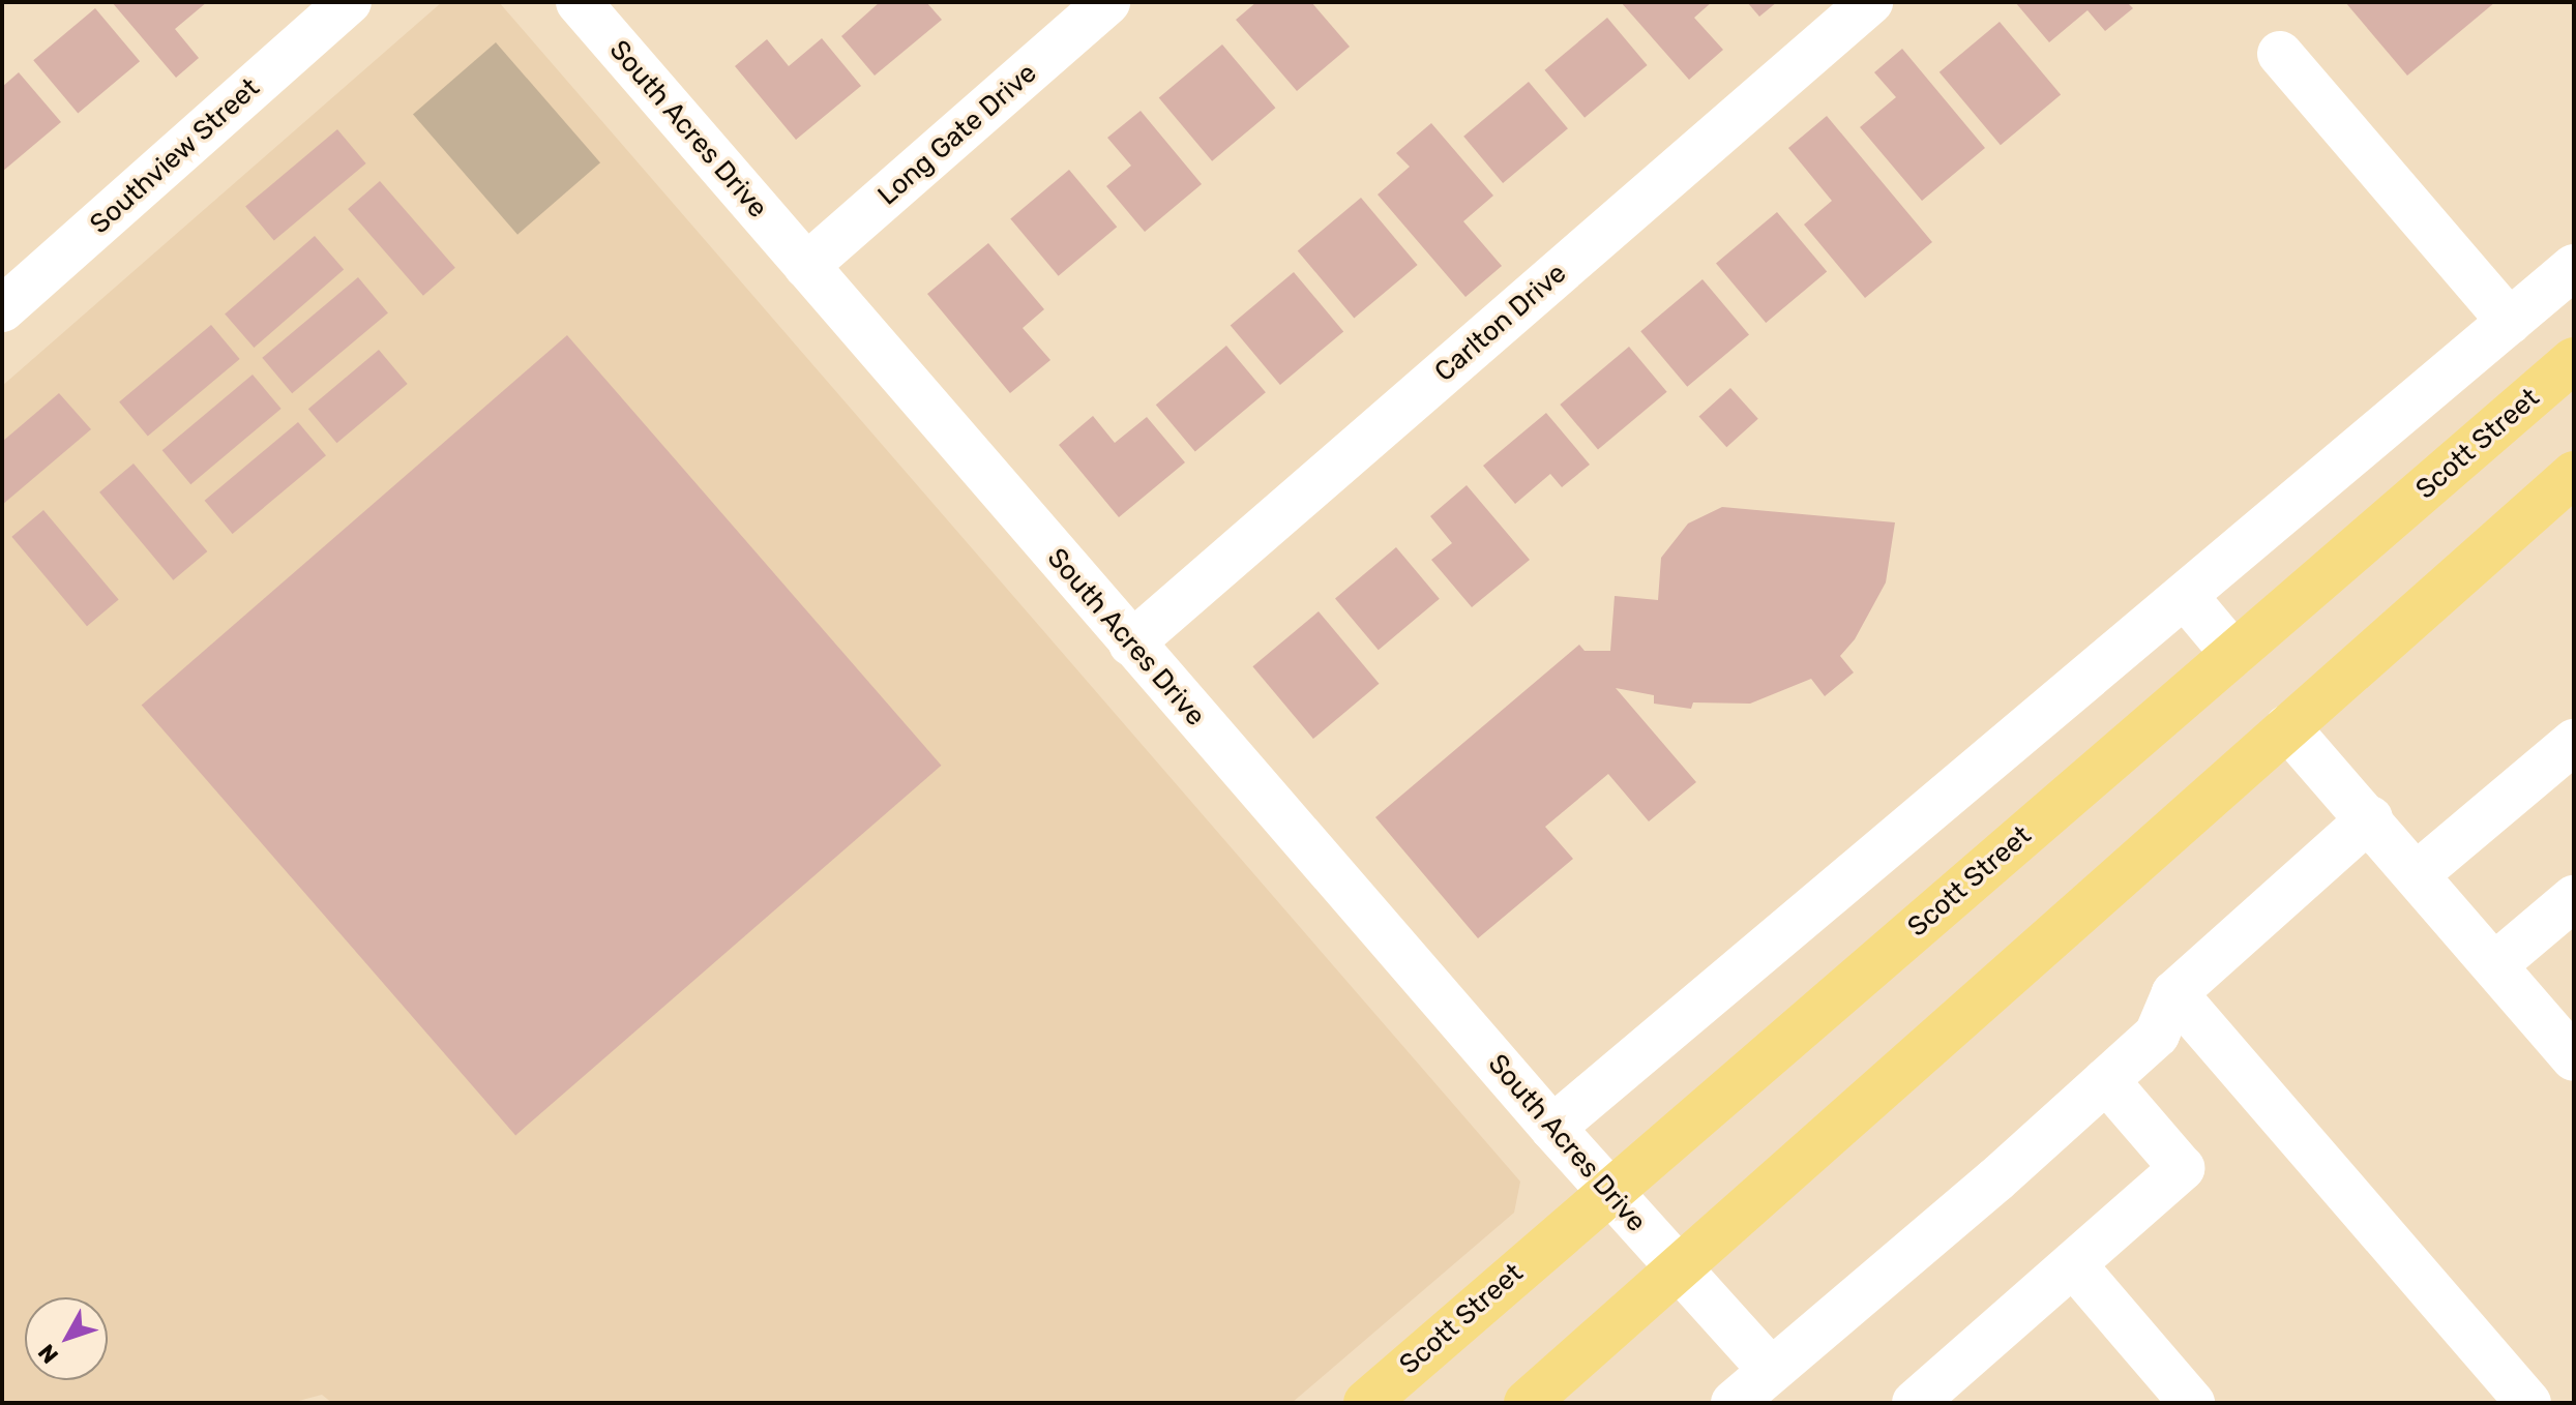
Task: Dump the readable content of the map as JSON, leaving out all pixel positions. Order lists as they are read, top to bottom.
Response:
{
  "streets": {
    "main road": ["Scott Street"],
    "street": [
      "South Acres Drive",
      "Long Gate Drive",
      "Southview Street",
      "Carlton Drive"
    ]
  },
  "crossings": [
    ["South Acres Drive", "Long Gate Drive"],
    ["South Acres Drive", "Carlton Drive"],
    ["South Acres Drive", "Scott Street"]
  ],
  "north": "bottom left"
}
